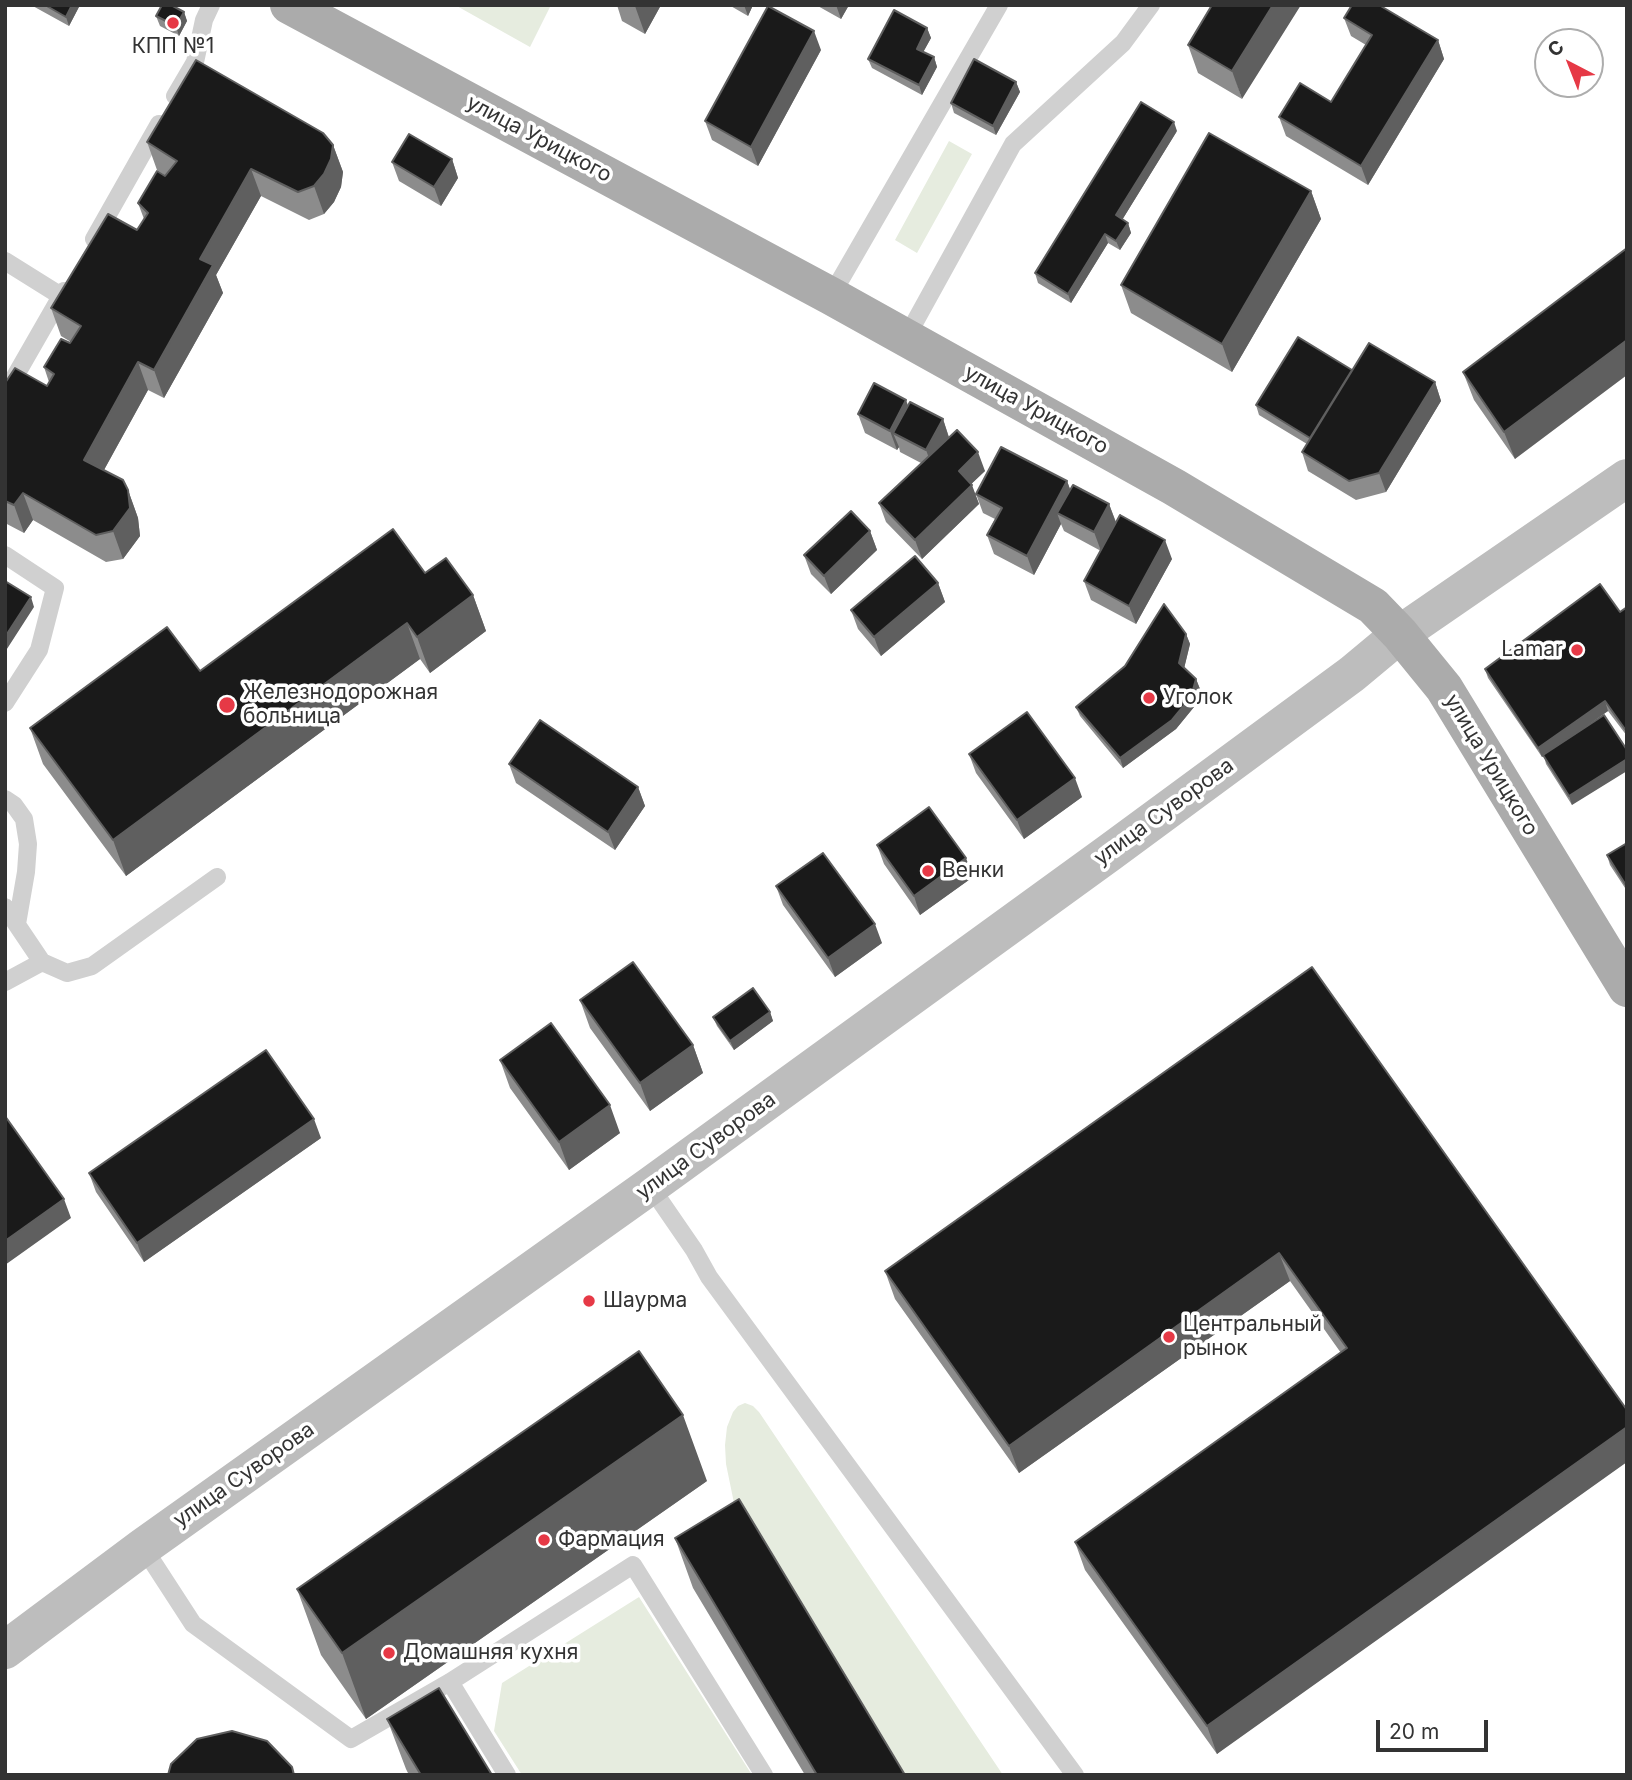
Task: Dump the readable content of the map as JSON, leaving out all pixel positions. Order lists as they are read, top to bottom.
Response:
{
  "streets": {
    "main road": ["улица Урицкого", "улица Суворова"]
  },
  "crossings": [
    ["улица Урицкого", "улица Суворова"]
  ],
  "places": [
    "КПП №1",
    "Lamar",
    "Уголок",
    "Железнодорожная больница",
    "Венки",
    "Шаурма",
    "Центральный рынок",
    "Фармация",
    "Домашняя кухня"
  ],
  "scale_bar": "20 m",
  "north": "top left"
}
